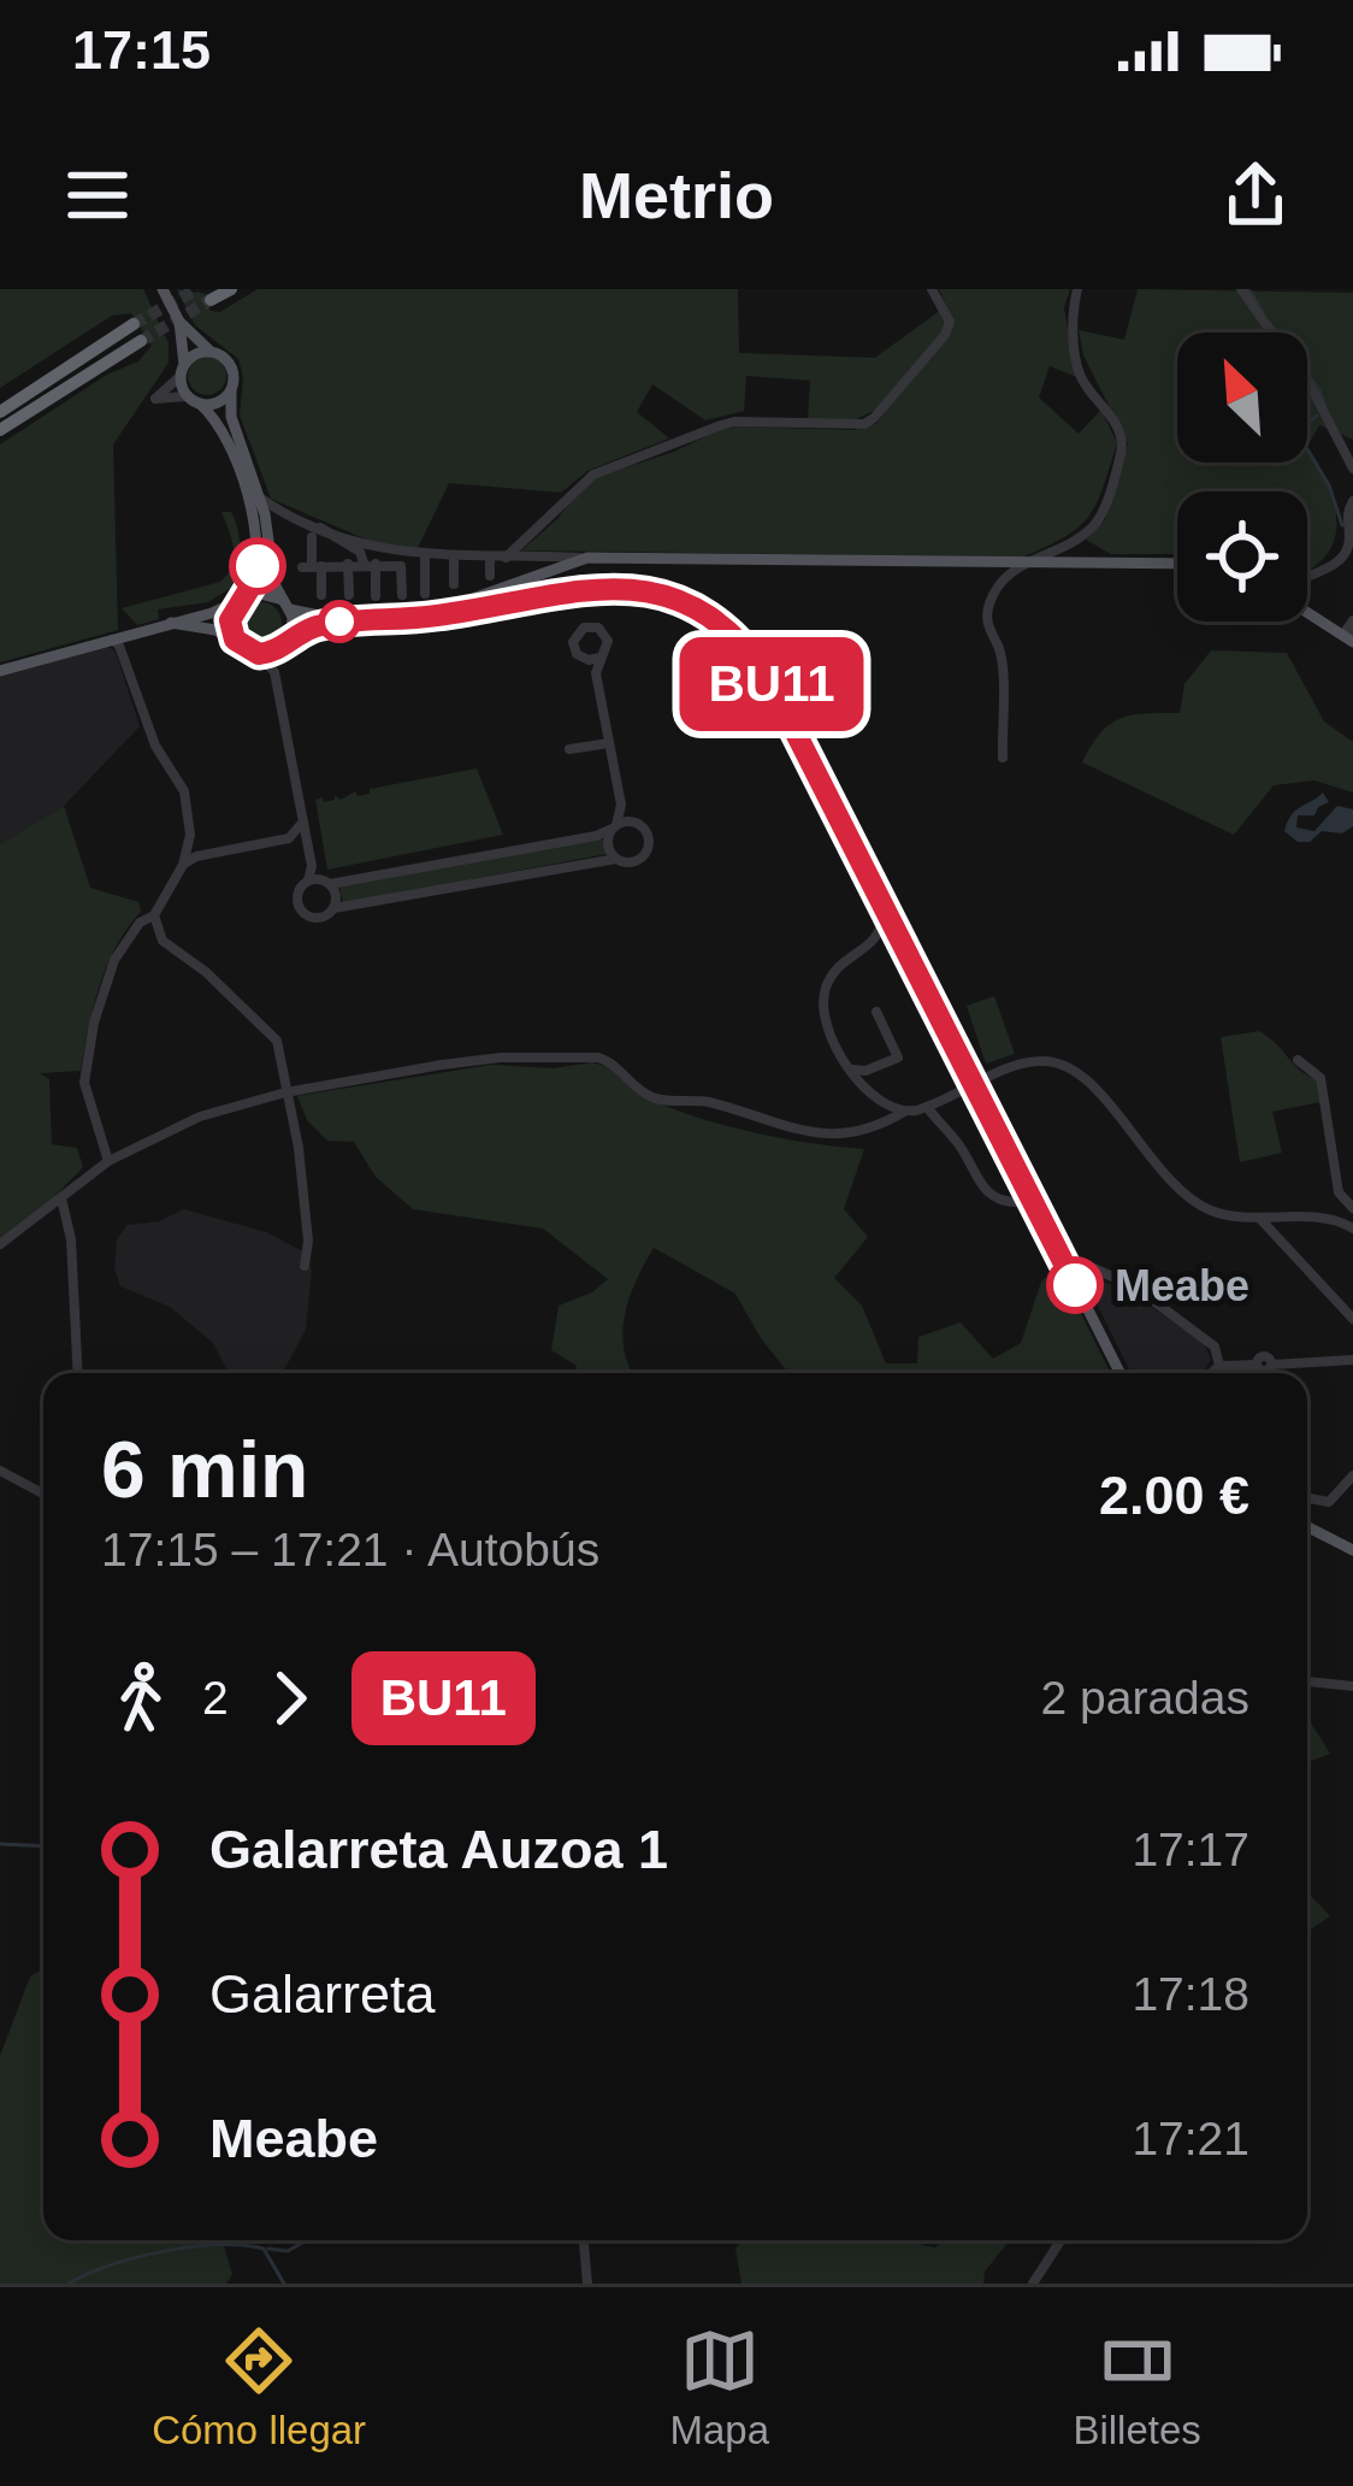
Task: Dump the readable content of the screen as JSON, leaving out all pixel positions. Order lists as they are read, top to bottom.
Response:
{
  "places": ["Meabe"],
  "lines": ["bus line BU11"],
  "north": "top left",
  "page": {
    "status": "17:15",
    "header": "Metrio",
    "on_map": "BU11",
    "heading": ["6 min", "17:15 – 17:21 · Autobús", "2.00 €"],
    "legs": ["2", "BU11", "2 paradas"],
    "list": [
      {
        "name": "Galarreta Auzoa 1",
        "value": "17:17"
      },
      {
        "name": "Galarreta",
        "value": "17:18"
      },
      {
        "name": "Meabe",
        "value": "17:21"
      }
    ],
    "tabs": ["Cómo llegar", "Mapa", "Billetes"]
  }
}
